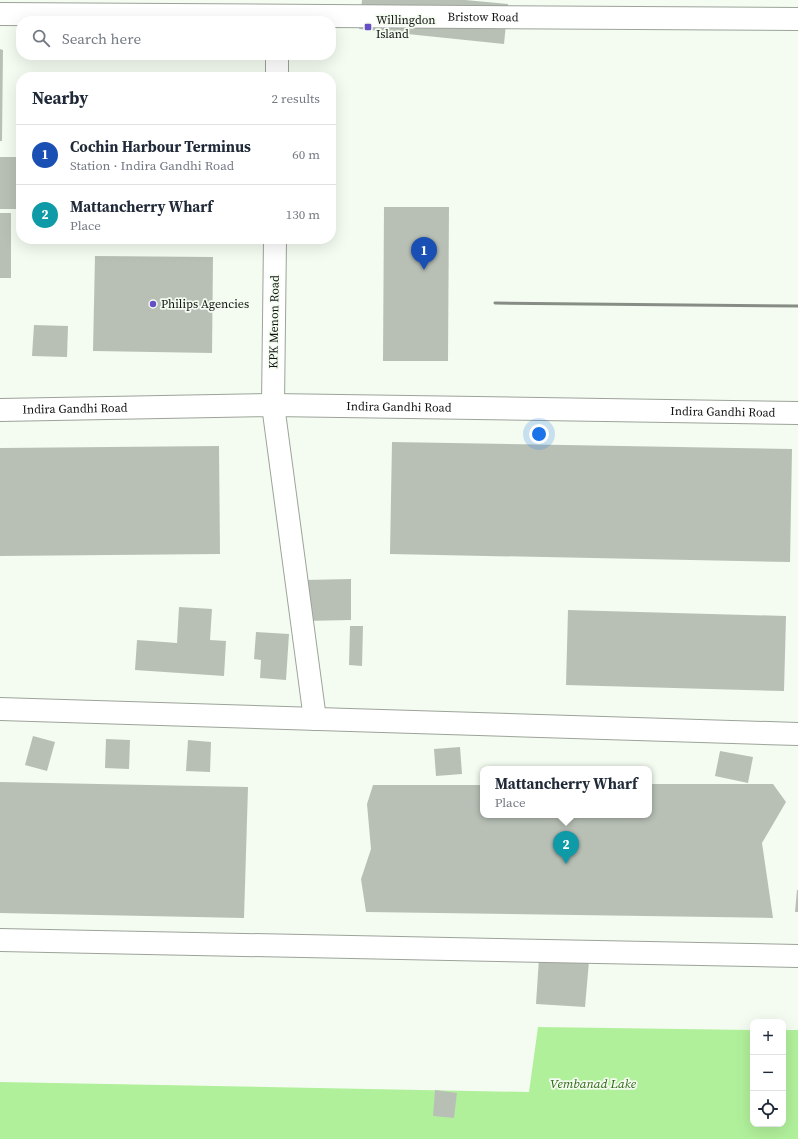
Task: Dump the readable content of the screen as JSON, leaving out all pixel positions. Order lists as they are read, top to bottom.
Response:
{
  "streets": {
    "main road": ["Bristow Road", "KPK Menon Road", "Indira Gandhi Road"]
  },
  "crossings": [
    ["KPK Menon Road", "Indira Gandhi Road"]
  ],
  "water": ["Vembanad Lake"],
  "places": {
    "transit": ["Willingdon Island"],
    "other": ["Philips Agencies"]
  },
  "page": {
    "search": "Search here",
    "heading": ["Nearby", "2 results"],
    "list": [
      {
        "mark": "1",
        "name": "Cochin Harbour Terminus",
        "note": "Station · Indira Gandhi Road",
        "value": "60 m"
      },
      {
        "mark": "2",
        "name": "Mattancherry Wharf",
        "note": "Place",
        "value": "130 m"
      }
    ],
    "pins": ["1", "2"],
    "popup": ["Mattancherry Wharf", "Place"],
    "map_buttons": ["+", "−"]
  }
}
